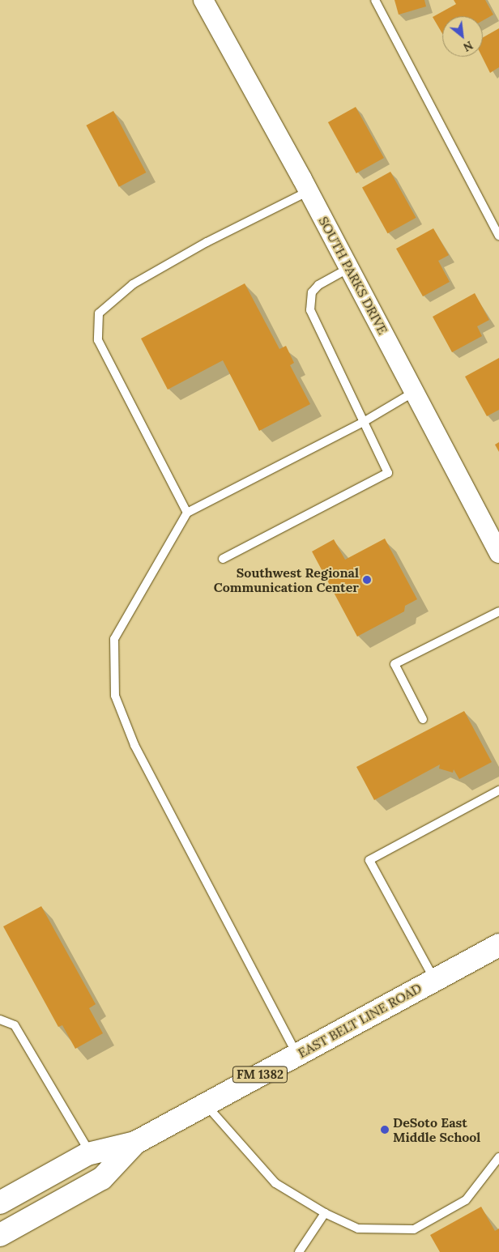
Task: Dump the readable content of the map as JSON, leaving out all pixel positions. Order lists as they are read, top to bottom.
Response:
{
  "streets": {
    "main road": ["EAST BELT LINE ROAD", "FM 1382"],
    "street": ["SOUTH PARKS DRIVE"]
  },
  "places": ["Southwest Regional Communication Center", "DeSoto East Middle School"],
  "north": "bottom right"
}
